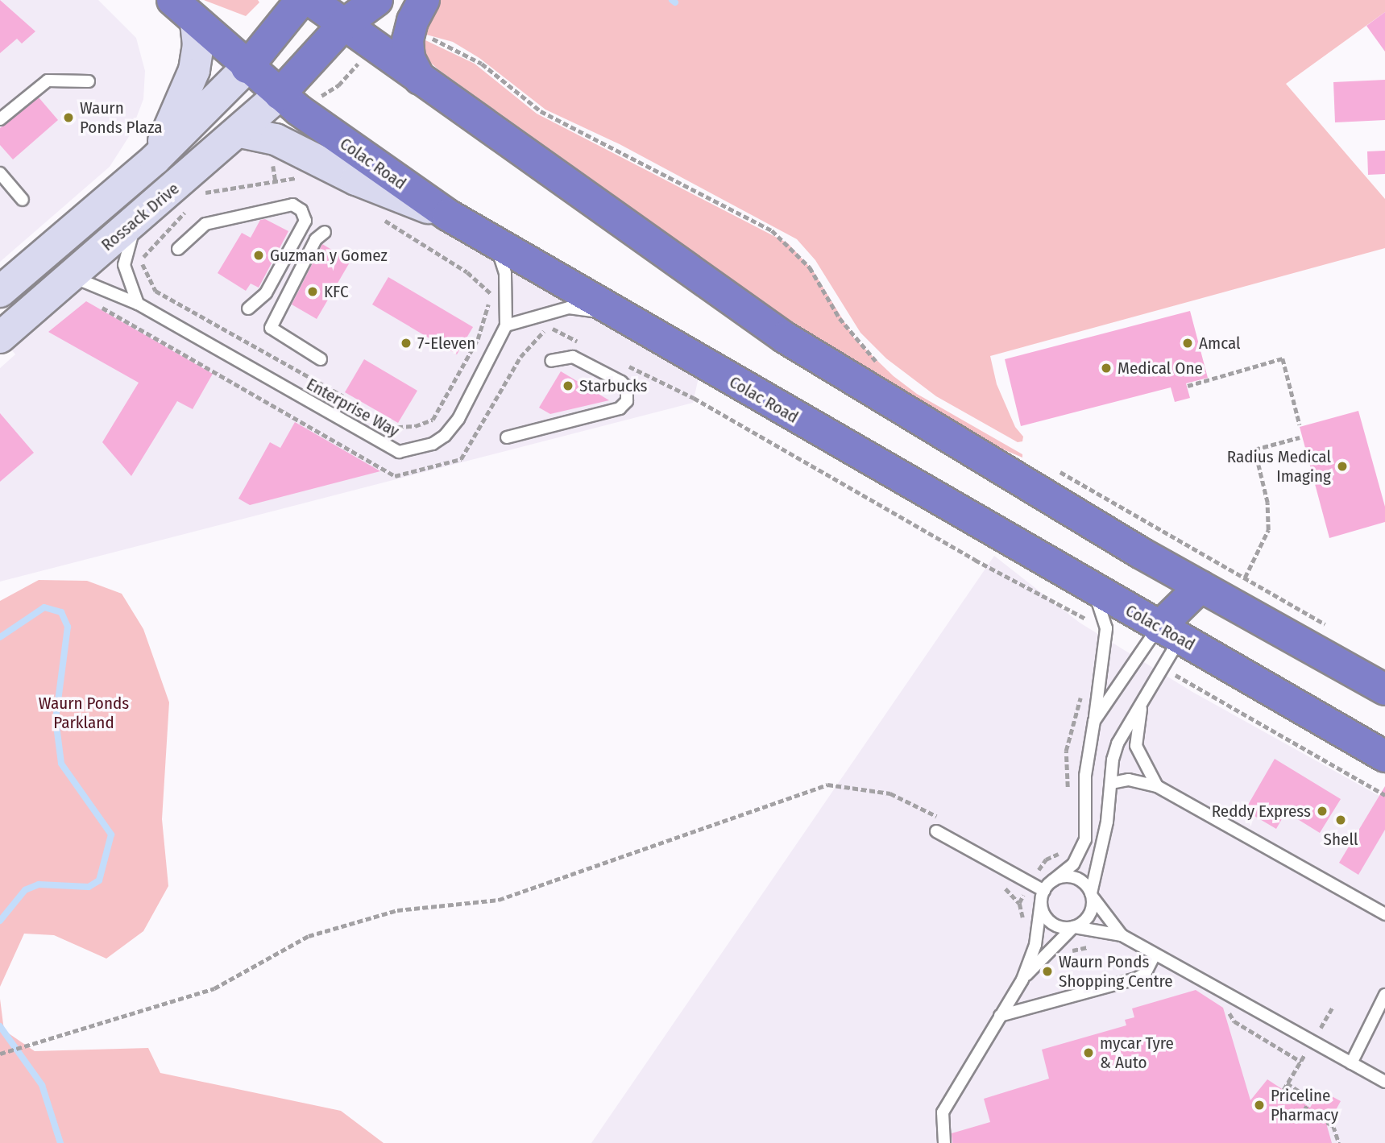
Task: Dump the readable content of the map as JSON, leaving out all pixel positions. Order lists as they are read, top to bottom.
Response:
{
  "streets": {
    "highway": ["Colac Road"],
    "main road": ["Rossack Drive"],
    "lane": ["Enterprise Way"]
  },
  "crossings": [
    ["Colac Road", "Rossack Drive"],
    ["Colac Road", "Enterprise Way"],
    ["Rossack Drive", "Enterprise Way"]
  ],
  "parks": ["Waurn Ponds Parkland"],
  "places": [
    "Waurn Ponds Plaza",
    "Guzman y Gomez",
    "KFC",
    "7-Eleven",
    "Amcal",
    "Medical One",
    "Starbucks",
    "Radius Medical Imaging",
    "Reddy Express",
    "Shell",
    "Waurn Ponds Shopping Centre",
    "mycar Tyre & Auto",
    "Priceline Pharmacy"
  ]
}
